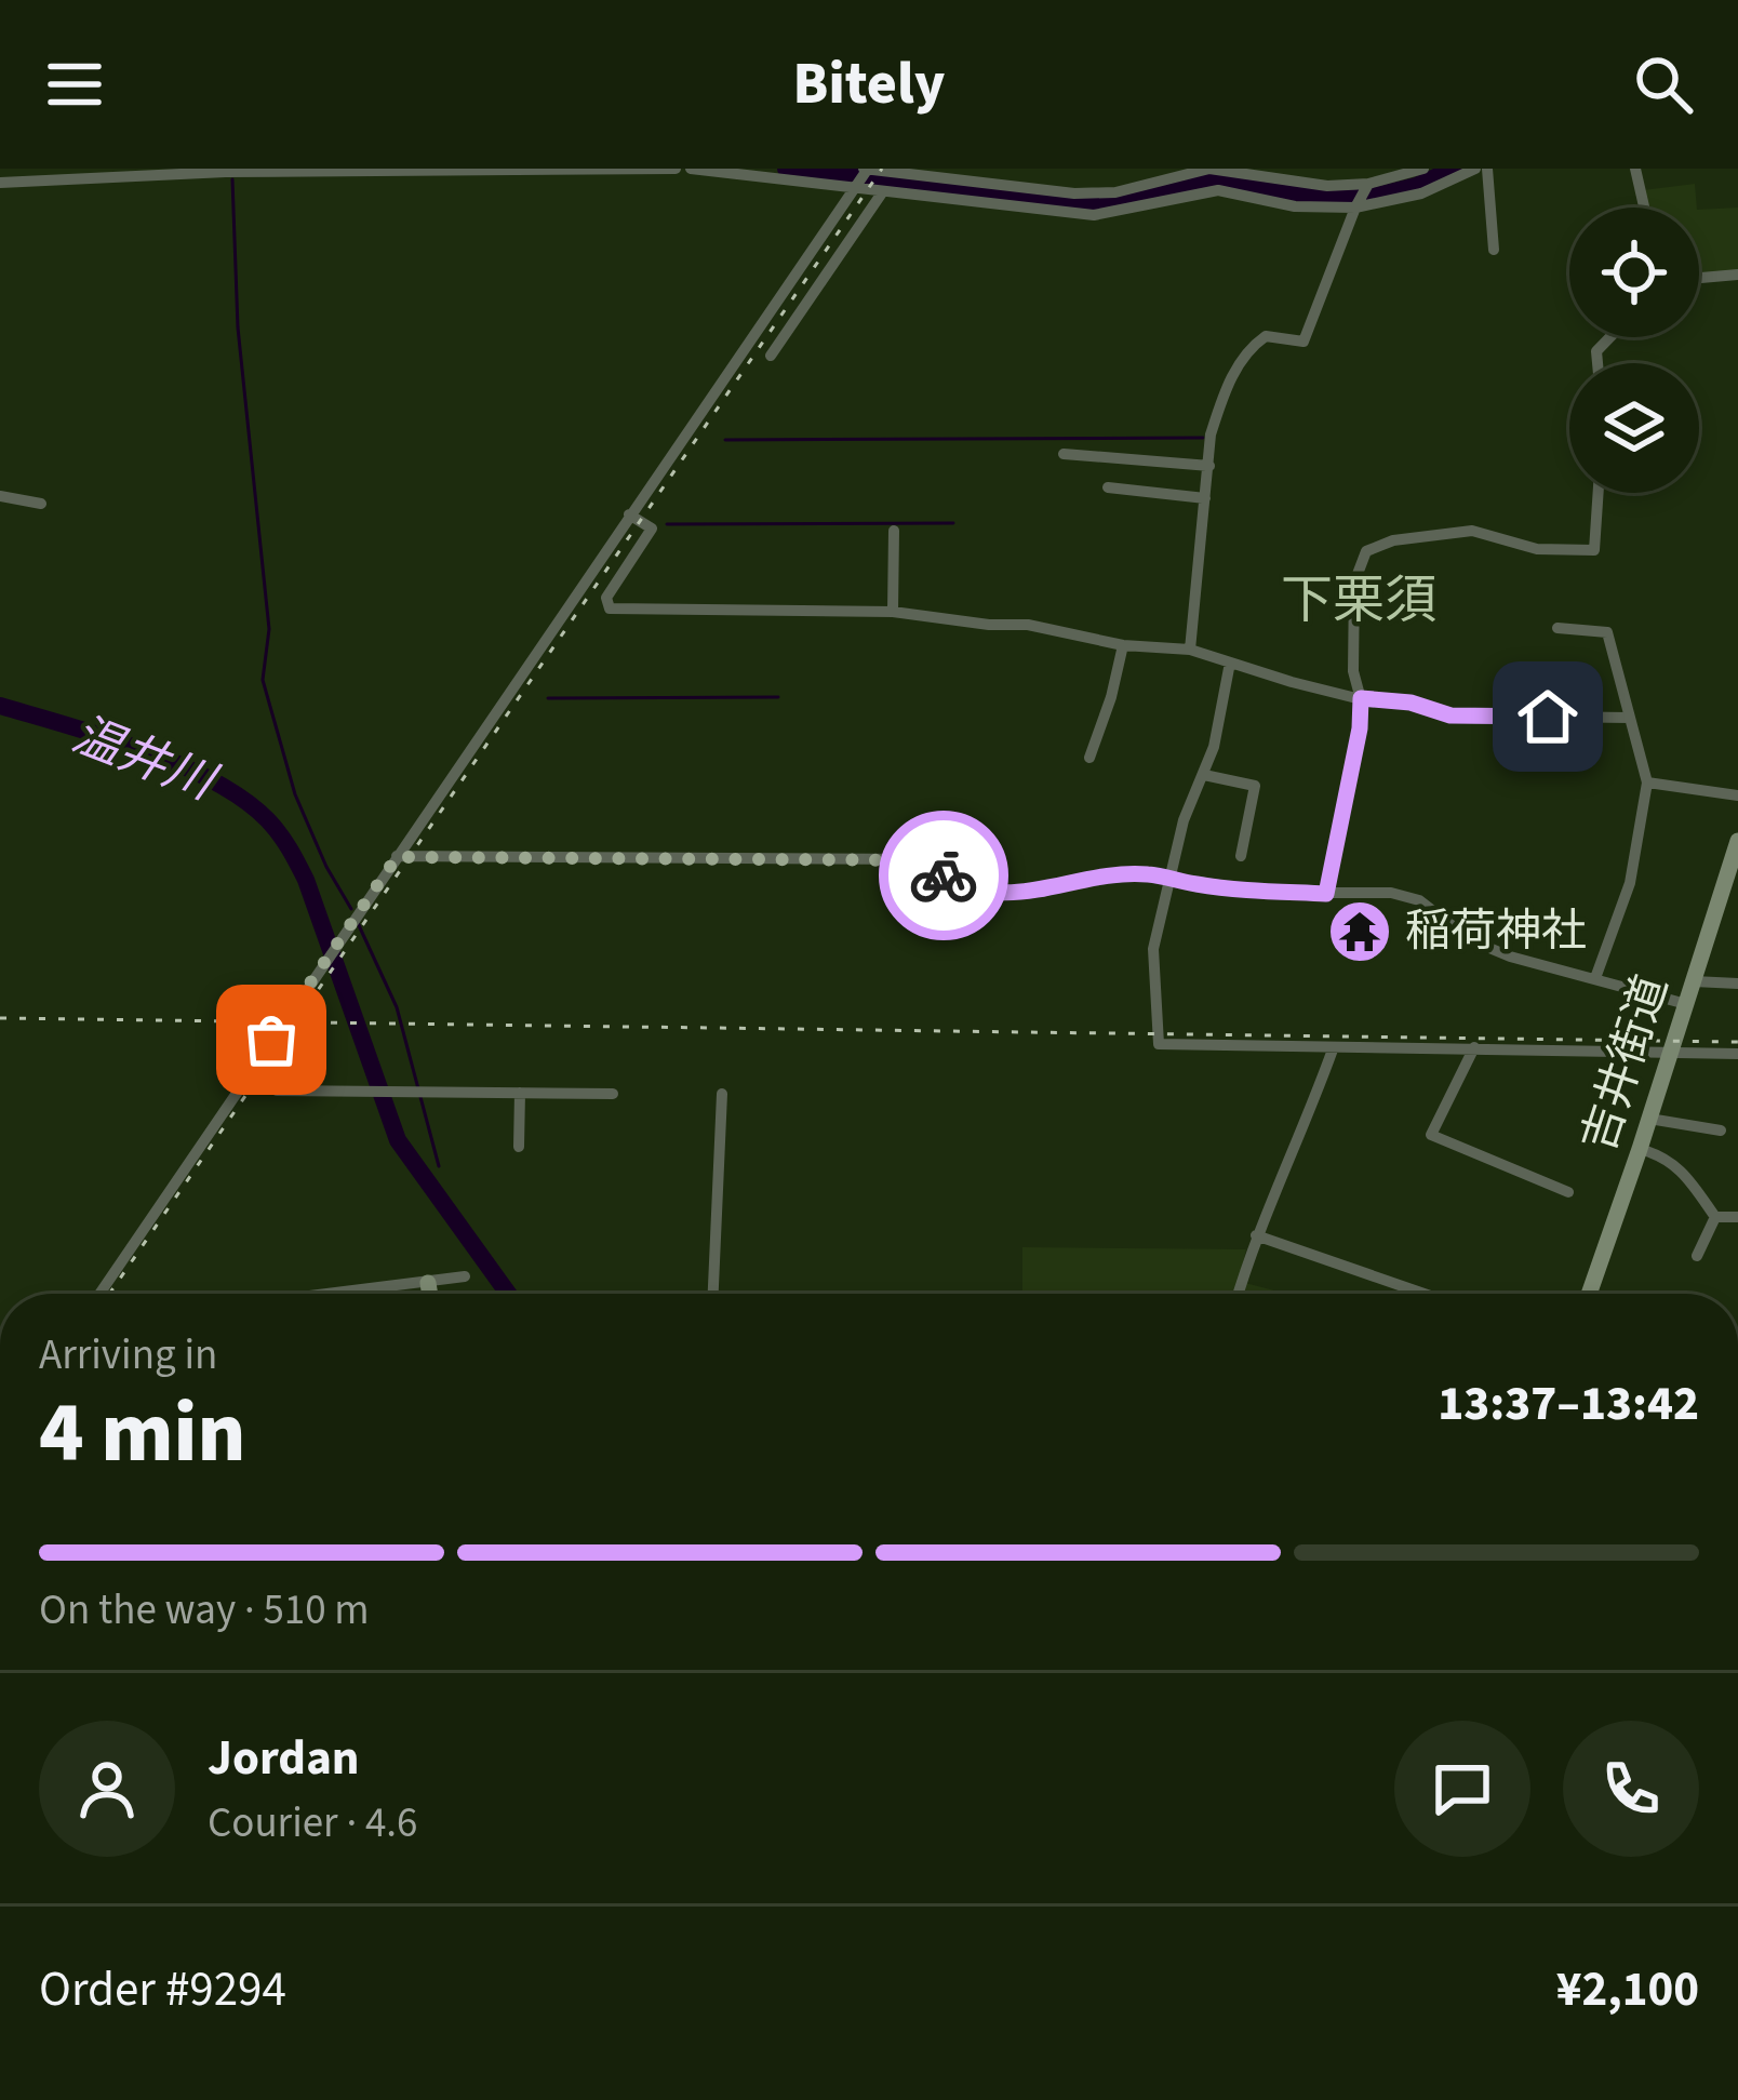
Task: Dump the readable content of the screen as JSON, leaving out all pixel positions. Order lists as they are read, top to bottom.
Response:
{
  "streets": {
    "main road": ["吉井街道"]
  },
  "districts": ["下栗須"],
  "water": ["温井川"],
  "places": {
    "temple": ["稲荷神社"]
  },
  "page": {
    "header": "Bitely",
    "heading": ["4 min", "Arriving in", "13:37–13:42"],
    "panel": [
      "Jordan",
      "Courier · 4.6",
      "Order #9294",
      "¥2,100"
    ],
    "bar": "On the way · 510 m"
  }
}
